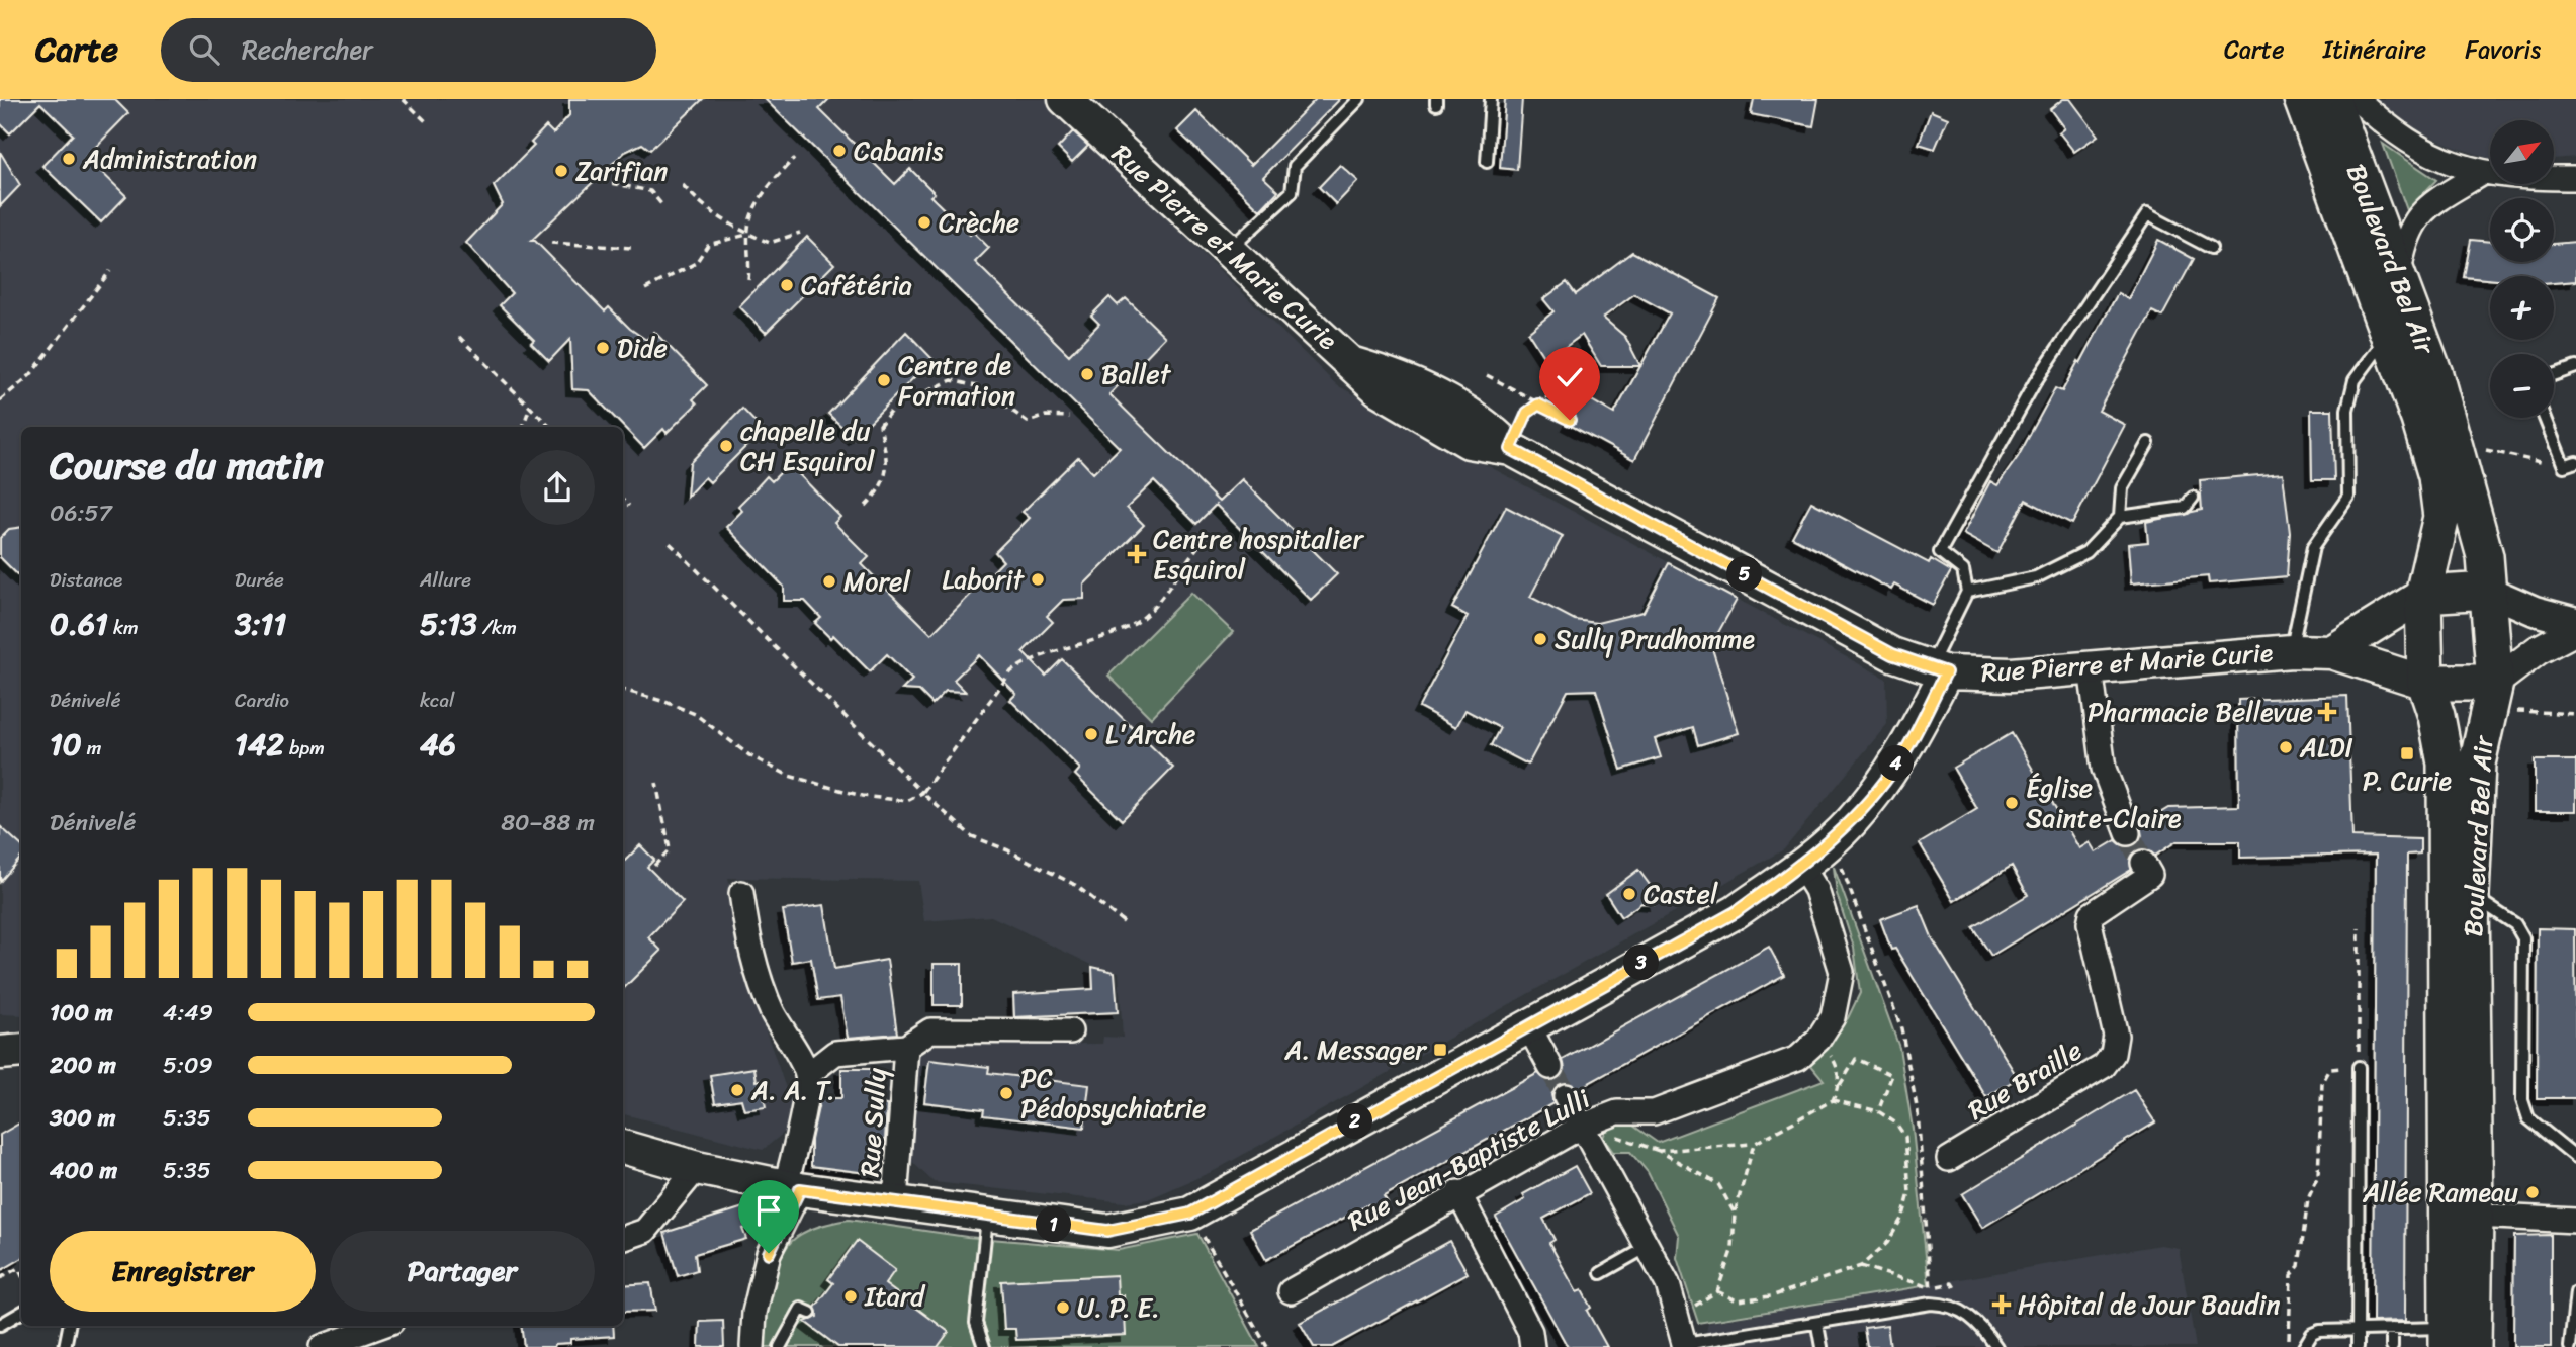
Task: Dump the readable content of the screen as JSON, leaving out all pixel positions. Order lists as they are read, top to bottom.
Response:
{
  "streets": {
    "main road": ["Rue Pierre et Marie Curie", "Boulevard Bel Air"],
    "street": ["Rue Braille", "Rue Sully", "Rue Jean-Baptiste Lulli"]
  },
  "crossings": [
    ["Rue Pierre et Marie Curie", "Boulevard Bel Air"]
  ],
  "places": {
    "other": [
      "Cabanis",
      "Administration",
      "Zarifian",
      "Crèche",
      "Cafétéria",
      "Dide",
      "Ballet",
      "Centre de Formation",
      "chapelle du CH Esquirol",
      "Laborit",
      "Morel",
      "Sully Prudhomme",
      "L'Arche",
      "ALDI",
      "Église Sainte-Claire",
      "Castel",
      "A. A. T.",
      "PC Pédopsychiatrie",
      "Allée Rameau",
      "Itard",
      "U. P. E."
    ],
    "health": ["Centre hospitalier Esquirol", "Pharmacie Bellevue", "Hôpital de Jour Baudin"],
    "transit": ["P. Curie", "A. Messager"]
  },
  "north": "top right",
  "page": {
    "header": "Carte",
    "search": "Rechercher",
    "nav": ["Carte", "Itinéraire", "Favoris"],
    "map_buttons": ["+", "−"],
    "heading": ["Course du matin", "06:57"],
    "stats": [
      ["Distance", "0.61 km"],
      ["Durée", "3:11"],
      ["Allure", "5:13 /km"],
      ["Dénivelé", "10 m"],
      ["Cardio", "142 bpm"],
      ["kcal", "46"]
    ],
    "pins": [
      "5",
      "4",
      "3",
      "2",
      "1"
    ],
    "chart": ["Dénivelé", "80–88 m"],
    "list": [
      {
        "name": "100 m",
        "note": "4:49"
      },
      {
        "name": "200 m",
        "note": "5:09"
      },
      {
        "name": "300 m",
        "note": "5:35"
      },
      {
        "name": "400 m",
        "note": "5:35"
      }
    ],
    "buttons": ["Enregistrer", "Partager"]
  }
}
